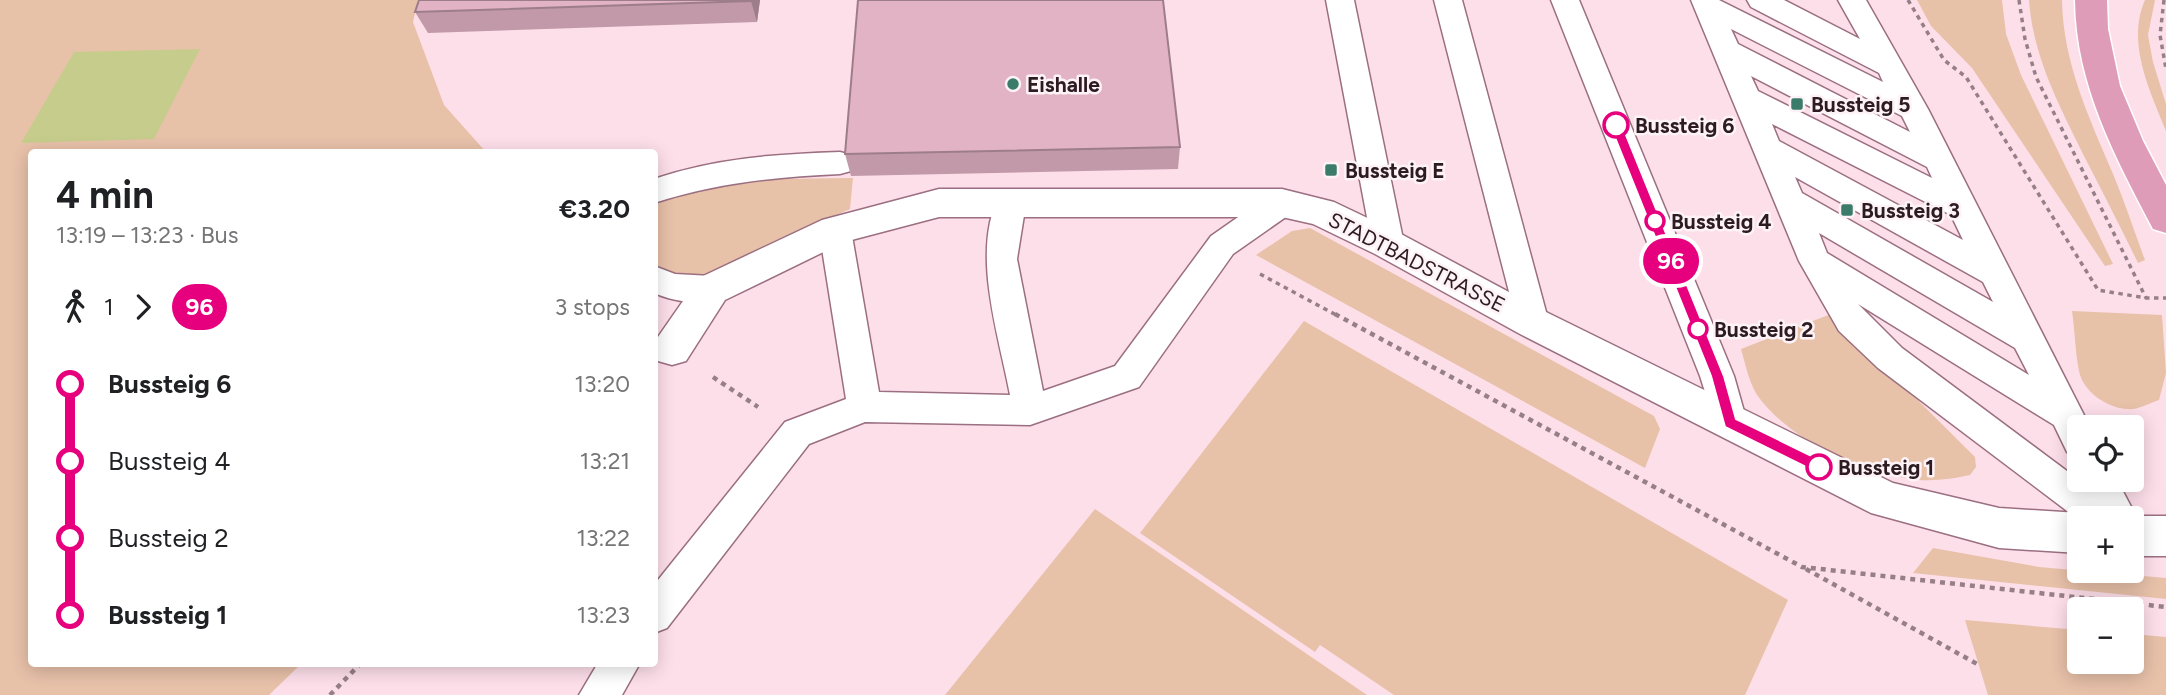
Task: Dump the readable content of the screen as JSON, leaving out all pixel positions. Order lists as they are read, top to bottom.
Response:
{
  "streets": {
    "street": ["STADTBADSTRASSE"]
  },
  "places": {
    "other": [
      "Eishalle",
      "Bussteig 6",
      "Bussteig 4",
      "Bussteig 2",
      "Bussteig 1"
    ],
    "transit": ["Bussteig 5", "Bussteig E", "Bussteig 3"]
  },
  "lines": ["bus line 96"],
  "page": {
    "on_map": "96",
    "heading": ["4 min", "13:19 – 13:23 · Bus", "€3.20"],
    "legs": ["1", "96", "3 stops"],
    "list": [
      {
        "name": "Bussteig 6",
        "value": "13:20"
      },
      {
        "name": "Bussteig 4",
        "value": "13:21"
      },
      {
        "name": "Bussteig 2",
        "value": "13:22"
      },
      {
        "name": "Bussteig 1",
        "value": "13:23"
      }
    ],
    "map_buttons": ["+", "−"]
  }
}
